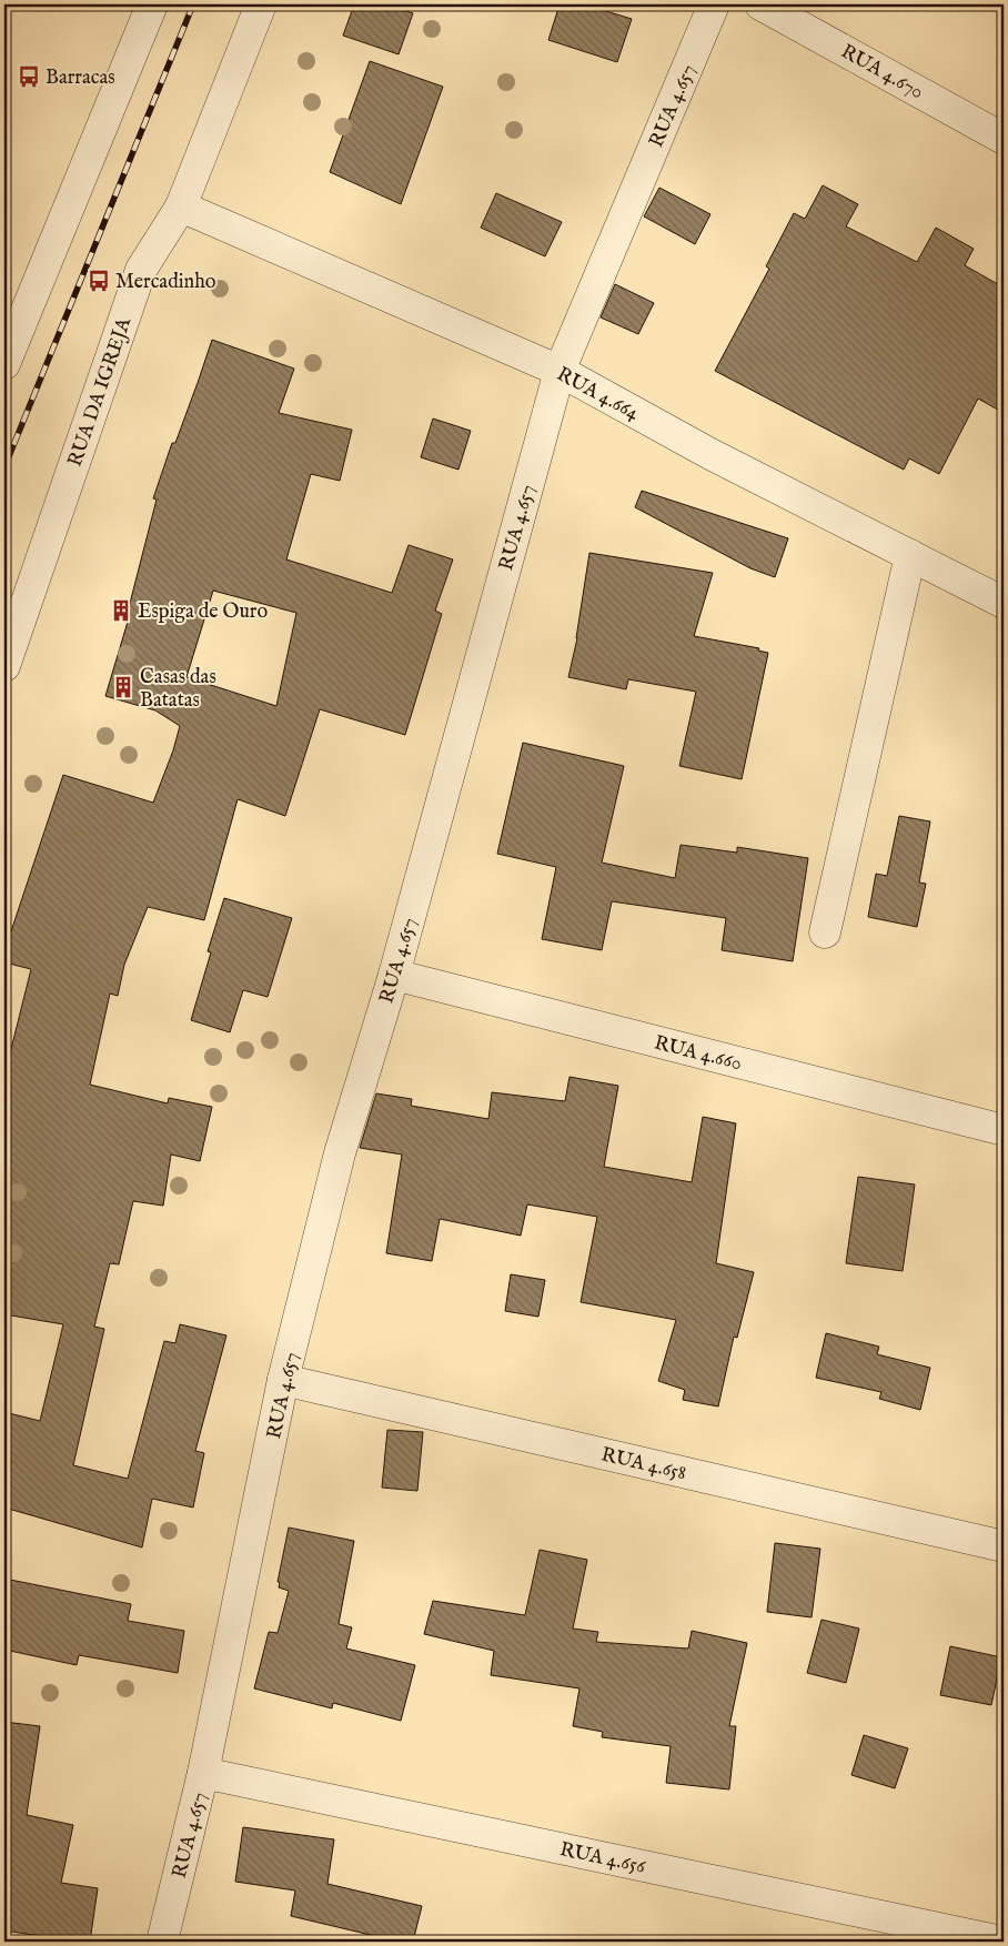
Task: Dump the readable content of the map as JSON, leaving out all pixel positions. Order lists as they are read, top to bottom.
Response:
{
  "streets": {
    "street": [
      "RUA 4.670",
      "RUA 4.657",
      "RUA DA IGREJA",
      "RUA 4.664",
      "RUA 4.660",
      "RUA 4.658",
      "RUA 4.656"
    ]
  },
  "crossings": [
    ["RUA 4.657", "RUA 4.664"],
    ["RUA 4.657", "RUA 4.660"],
    ["RUA 4.657", "RUA 4.658"],
    ["RUA 4.657", "RUA 4.656"],
    ["RUA DA IGREJA", "RUA 4.664"]
  ],
  "places": {
    "bus stop": ["Barracas", "Mercadinho"],
    "building": ["Espiga de Ouro", "Casas das Batatas"]
  }
}
